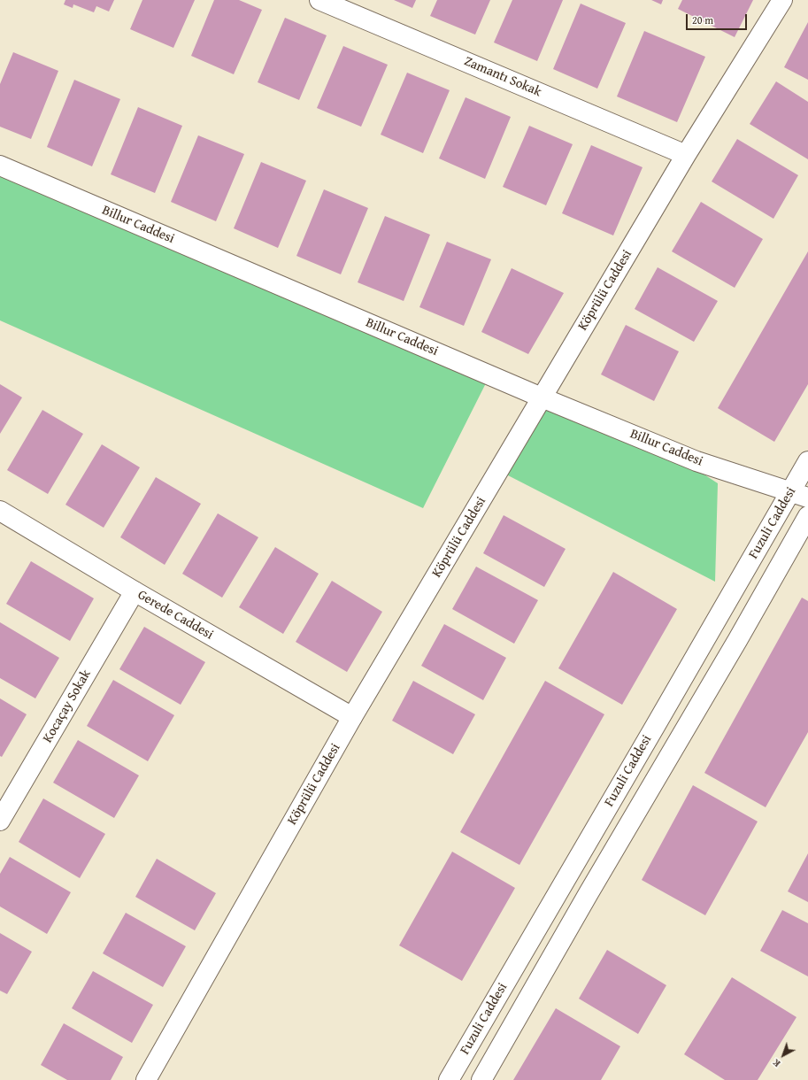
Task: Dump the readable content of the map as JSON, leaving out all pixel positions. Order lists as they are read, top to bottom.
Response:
{
  "streets": {
    "street": [
      "Zamantı Sokak",
      "Billur Caddesi",
      "Köprülü Caddesi",
      "Fuzuli Caddesi",
      "Gerede Caddesi",
      "Kocaçay Sokak"
    ]
  },
  "crossings": [
    ["Zamantı Sokak", "Köprülü Caddesi"],
    ["Billur Caddesi", "Köprülü Caddesi"],
    ["Billur Caddesi", "Fuzuli Caddesi"],
    ["Köprülü Caddesi", "Gerede Caddesi"],
    ["Gerede Caddesi", "Kocaçay Sokak"]
  ],
  "scale_bar": "20 m",
  "north": "bottom left"
}
